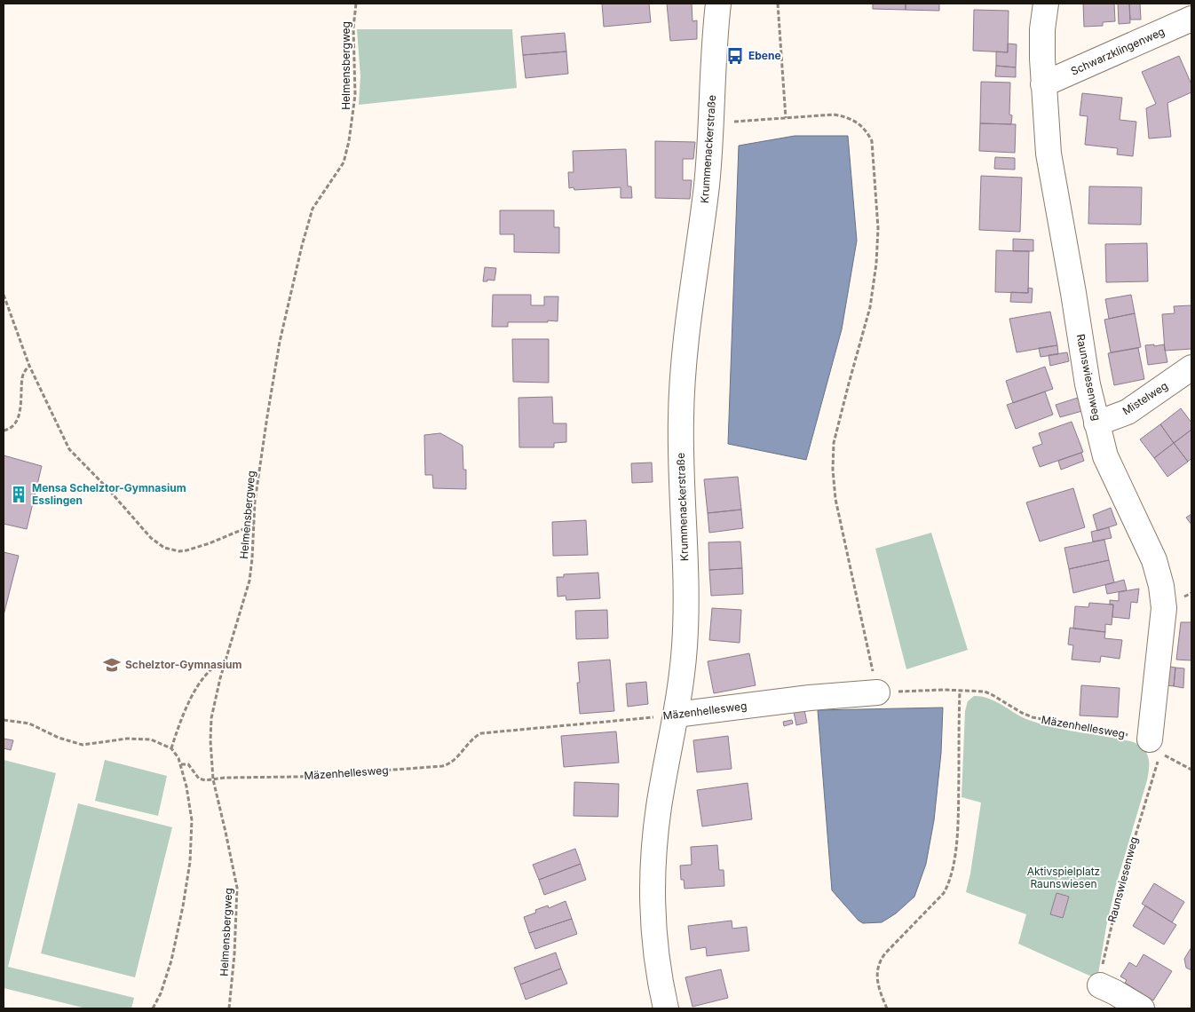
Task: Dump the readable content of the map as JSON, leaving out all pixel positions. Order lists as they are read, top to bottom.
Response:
{
  "streets": {
    "street": [
      "Schwarzklingenweg",
      "Krummenackerstraße",
      "Raunswiesenweg",
      "Mistelweg",
      "Mäzenhellesweg"
    ],
    "path": ["Helmensbergweg"]
  },
  "crossings": [
    ["Schwarzklingenweg", "Raunswiesenweg"],
    ["Helmensbergweg", "Mäzenhellesweg"],
    ["Krummenackerstraße", "Mäzenhellesweg"],
    ["Raunswiesenweg", "Mistelweg"],
    ["Raunswiesenweg", "Mäzenhellesweg"]
  ],
  "parks": ["Aktivspielplatz Raunswiesen"],
  "places": {
    "bus stop": ["Ebene"],
    "building": ["Mensa Schelztor-Gymnasium Esslingen"],
    "school or university": ["Schelztor-Gymnasium"]
  }
}
